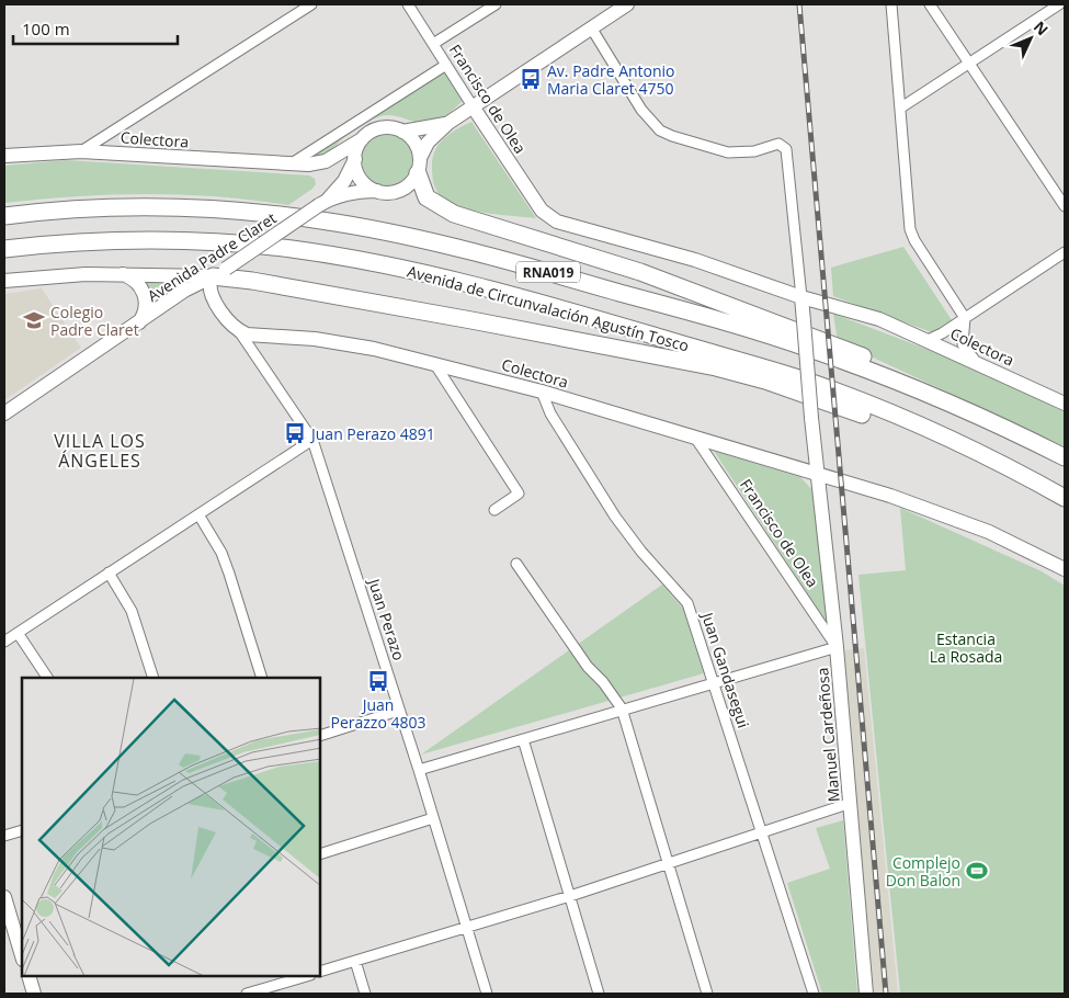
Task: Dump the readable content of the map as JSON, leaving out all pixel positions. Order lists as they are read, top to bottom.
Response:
{
  "streets": {
    "highway": ["RNA019", "Avenida de Circunvalación Agustín Tosco"],
    "main road": [
      "Francisco de Olea",
      "Colectora",
      "Avenida Padre Claret",
      "Juan Perazo",
      "Manuel Cardeñosa"
    ],
    "street": ["Juan Gandasegui"]
  },
  "crossings": [
    ["Francisco de Olea", "Colectora"],
    ["Francisco de Olea", "Manuel Cardeñosa"],
    ["Colectora", "Avenida Padre Claret"],
    ["Colectora", "Juan Perazo"],
    ["Colectora", "Juan Gandasegui"],
    ["Colectora", "Manuel Cardeñosa"],
    ["Avenida Padre Claret", "Juan Perazo"]
  ],
  "districts": ["VILLA LOS ÁNGELES"],
  "parks": ["Estancia La Rosada"],
  "places": {
    "bus stop": ["Av. Padre Antonio Maria Claret 4750", "Juan Perazo 4891", "Juan Perazzo 4803"],
    "school or university": ["Colegio Padre Claret"],
    "sports": ["Complejo Don Balon"]
  },
  "scale_bar": "100 m",
  "north": "top right"
}
